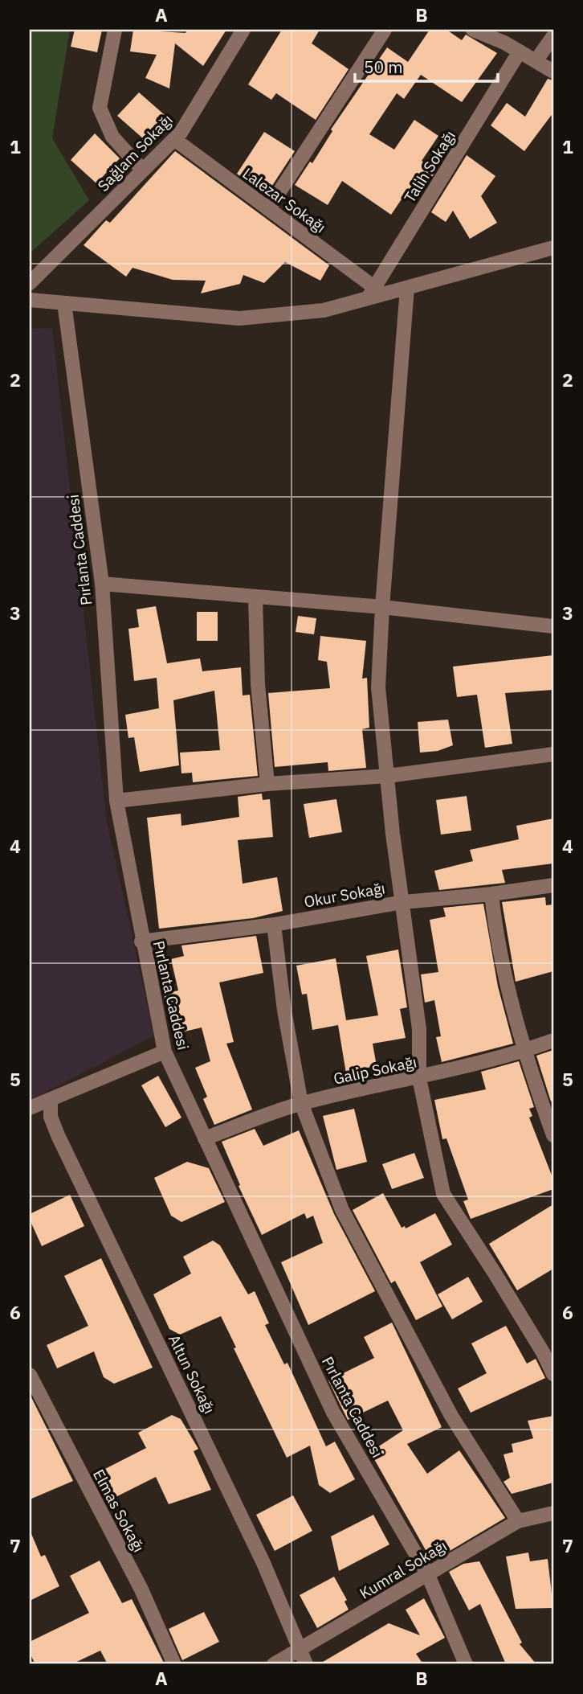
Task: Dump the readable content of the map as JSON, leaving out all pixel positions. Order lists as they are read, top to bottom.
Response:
{
  "streets": {
    "street": [
      "Sağlam Sokağı",
      "Talih Sokağı",
      "Lalezar Sokağı",
      "Pırlanta Caddesi",
      "Okur Sokağı",
      "Galip Sokağı",
      "Altun Sokağı",
      "Elmas Sokağı",
      "Kumral Sokağı"
    ]
  },
  "crossings": [
    ["Sağlam Sokağı", "Lalezar Sokağı"],
    ["Talih Sokağı", "Lalezar Sokağı"],
    ["Pırlanta Caddesi", "Okur Sokağı"],
    ["Pırlanta Caddesi", "Galip Sokağı"],
    ["Pırlanta Caddesi", "Kumral Sokağı"],
    ["Altun Sokağı", "Kumral Sokağı"]
  ],
  "scale_bar": "50 m",
  "grid": {
    "columns": ["A", "B"],
    "rows": [
      "1",
      "2",
      "3",
      "4",
      "5",
      "6",
      "7"
    ]
  }
}
